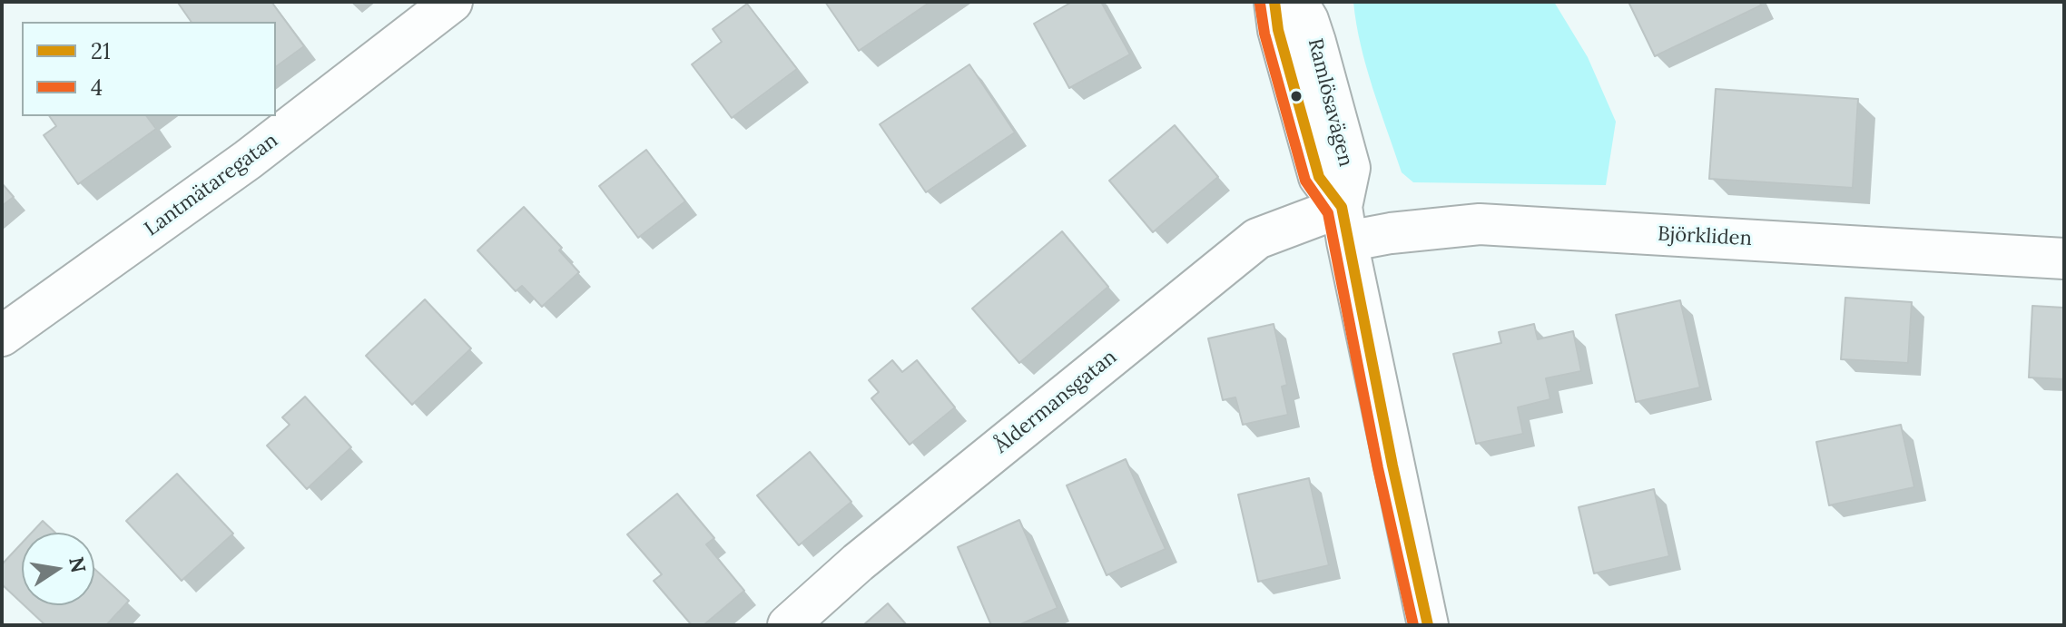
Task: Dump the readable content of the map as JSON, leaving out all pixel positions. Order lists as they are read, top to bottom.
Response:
{
  "streets": {
    "street": [
      "Ramlösavägen",
      "Lantmätaregatan",
      "Björkliden",
      "Åldermansgatan"
    ]
  },
  "crossings": [
    ["Ramlösavägen", "Björkliden"],
    ["Ramlösavägen", "Åldermansgatan"],
    ["Björkliden", "Åldermansgatan"]
  ],
  "lines": ["transit line 21", "transit line 4"],
  "legend": ["21", "4"],
  "north": "right"
}
